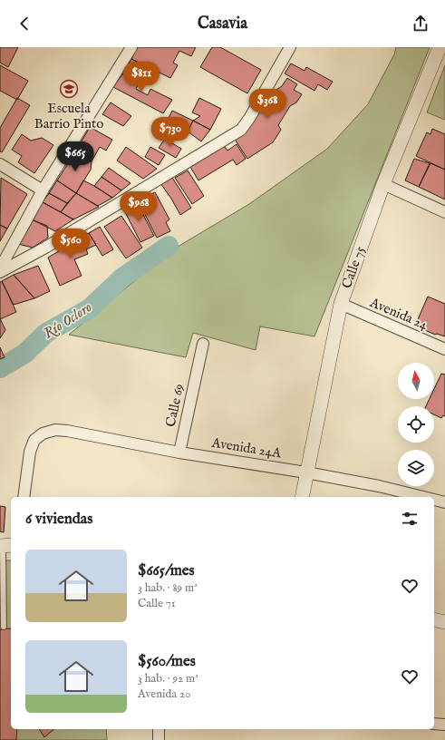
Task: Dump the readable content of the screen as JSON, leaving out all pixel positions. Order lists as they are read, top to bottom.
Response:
{
  "streets": {
    "street": [
      "Calle 75",
      "Avenida 24",
      "Calle 69",
      "Avenida 24A"
    ]
  },
  "crossings": [
    ["Calle 75", "Avenida 24"],
    ["Calle 75", "Avenida 24A"],
    ["Calle 69", "Avenida 24A"]
  ],
  "water": ["Río Ocloro"],
  "places": {
    "school or university": ["Escuela Barrio Pinto"]
  },
  "north": "top",
  "page": {
    "header": "Casavia",
    "price": [
      "$811",
      "$368",
      "$730",
      "$665",
      "$968",
      "$560"
    ],
    "heading": "6 viviendas",
    "list": [
      {
        "name": "$665/mes",
        "note": "3 hab. · 89 m² · Calle 71"
      },
      {
        "name": "$560/mes",
        "note": "3 hab. · 92 m² · Avenida 20"
      }
    ]
  }
}
